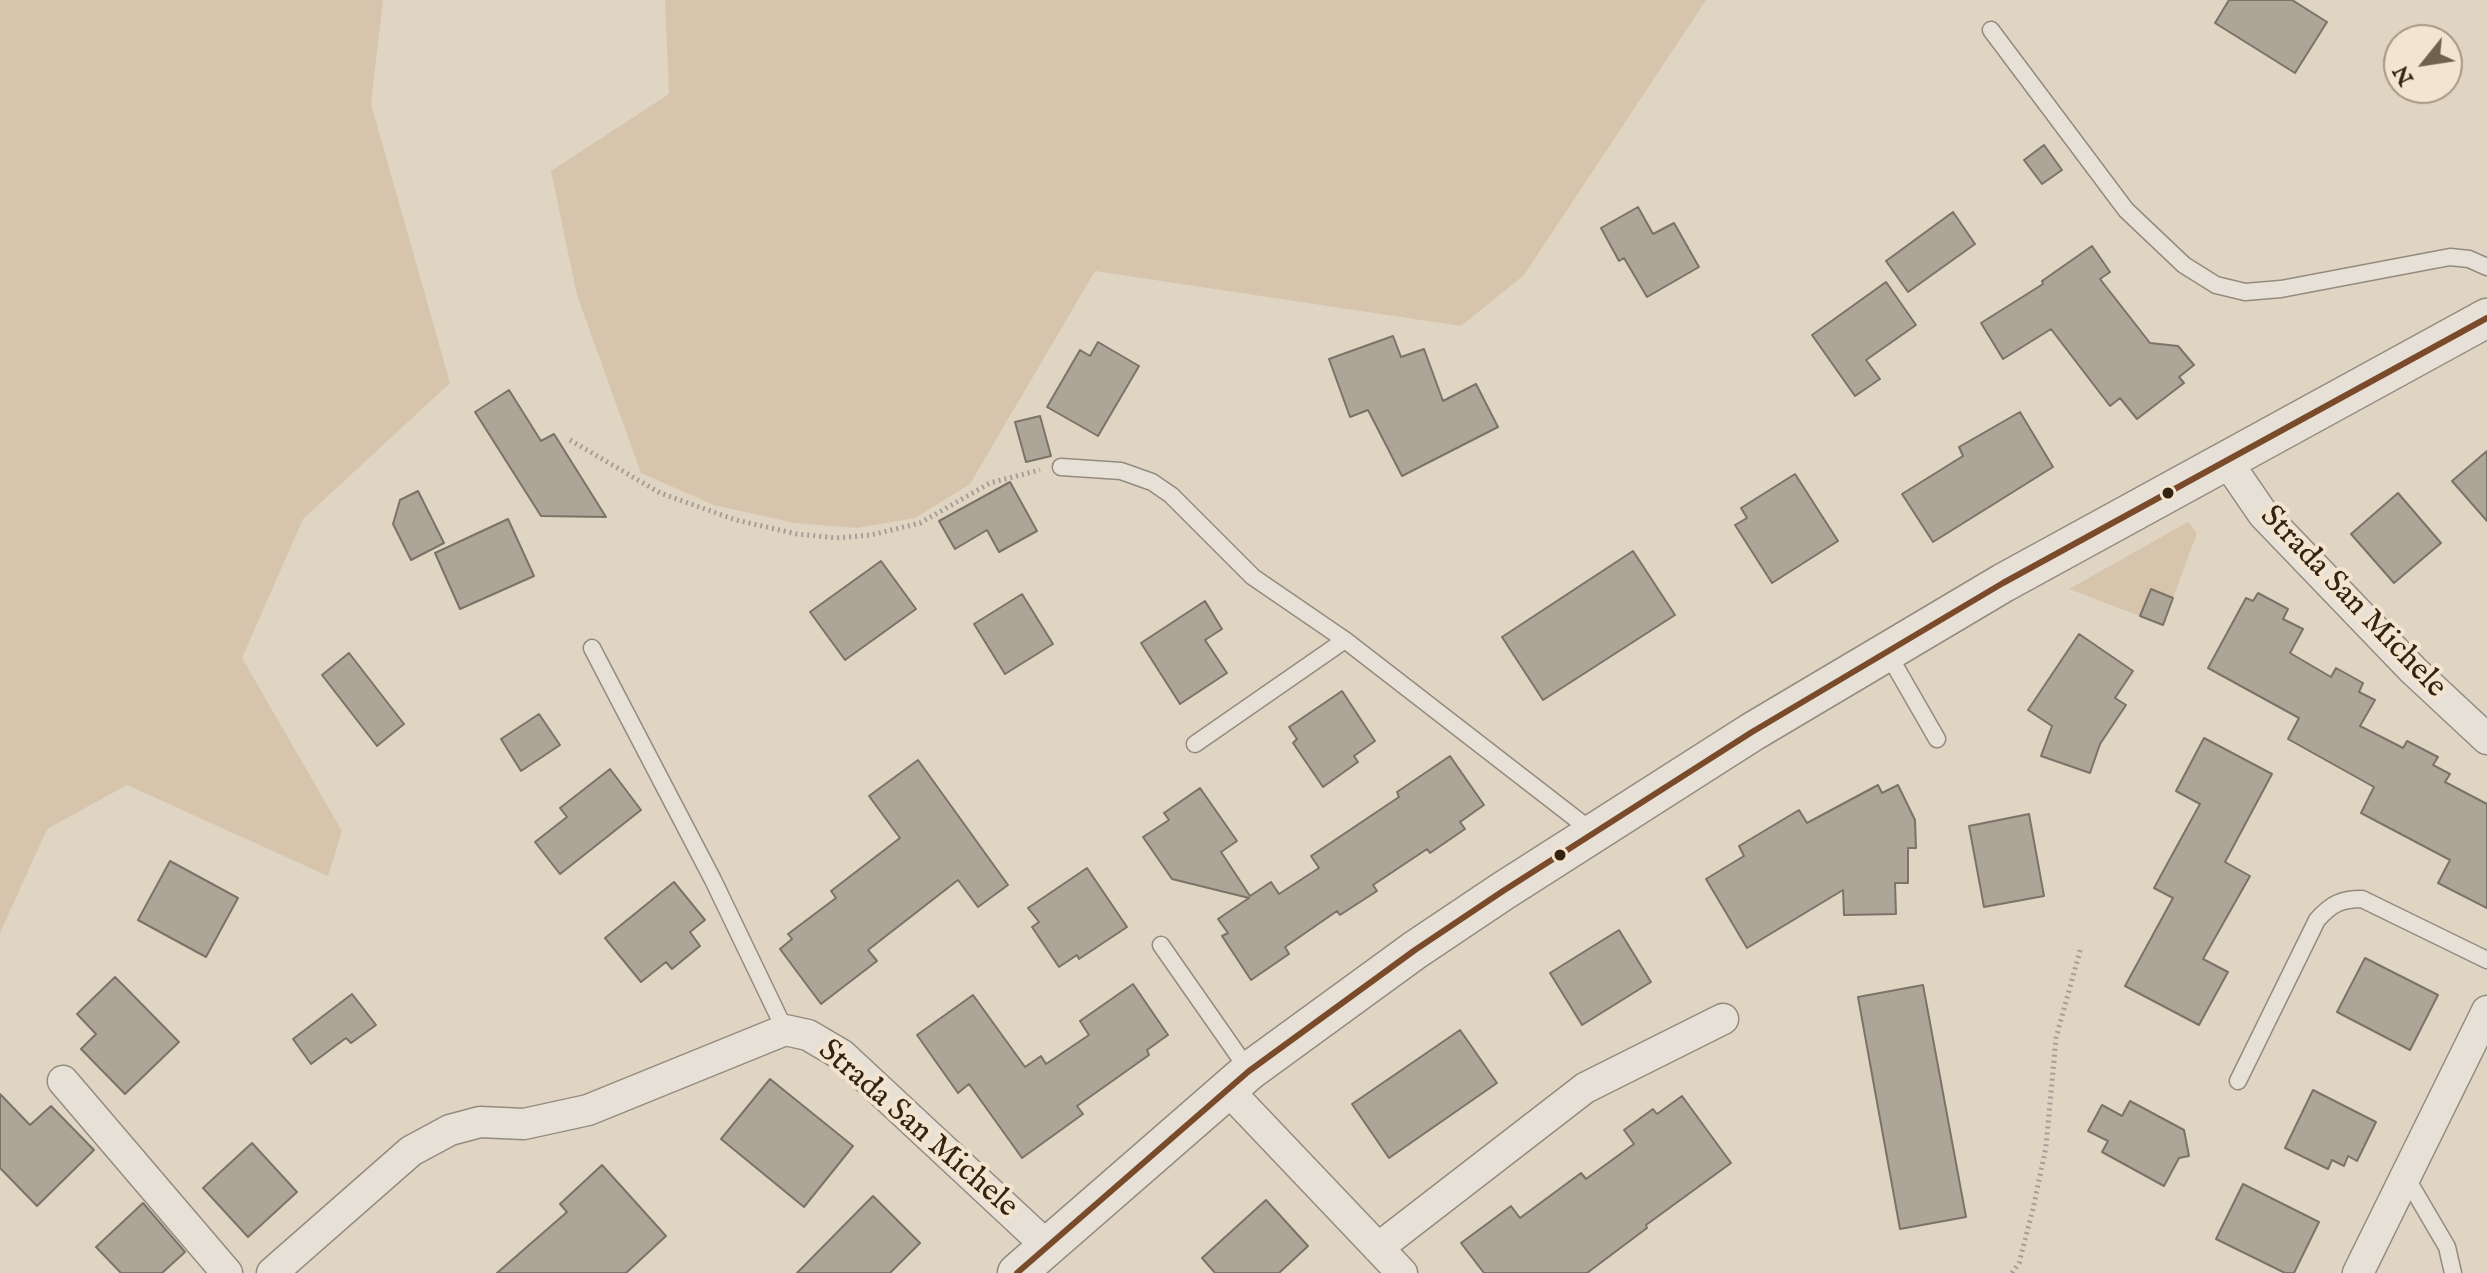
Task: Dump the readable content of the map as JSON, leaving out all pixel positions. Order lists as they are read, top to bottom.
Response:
{
  "streets": {
    "street": ["Strada San Michele"]
  },
  "north": "bottom left"
}
